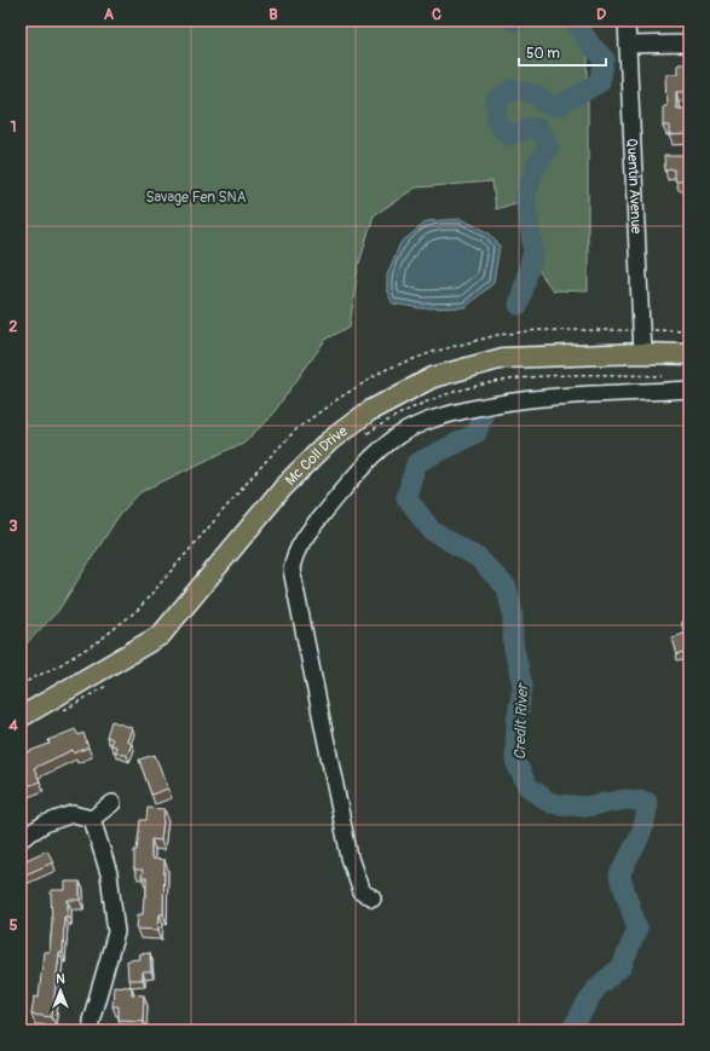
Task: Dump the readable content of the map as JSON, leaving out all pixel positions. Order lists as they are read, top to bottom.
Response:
{
  "streets": {
    "main road": ["Mc Coll Drive"],
    "street": ["Quentin Avenue"]
  },
  "crossings": [
    ["Quentin Avenue", "Mc Coll Drive"]
  ],
  "water": ["Credit River"],
  "parks": ["Savage Fen SNA"],
  "scale_bar": "50 m",
  "north": "top",
  "grid": {
    "columns": [
      "A",
      "B",
      "C",
      "D"
    ],
    "rows": [
      "1",
      "2",
      "3",
      "4",
      "5"
    ]
  }
}
